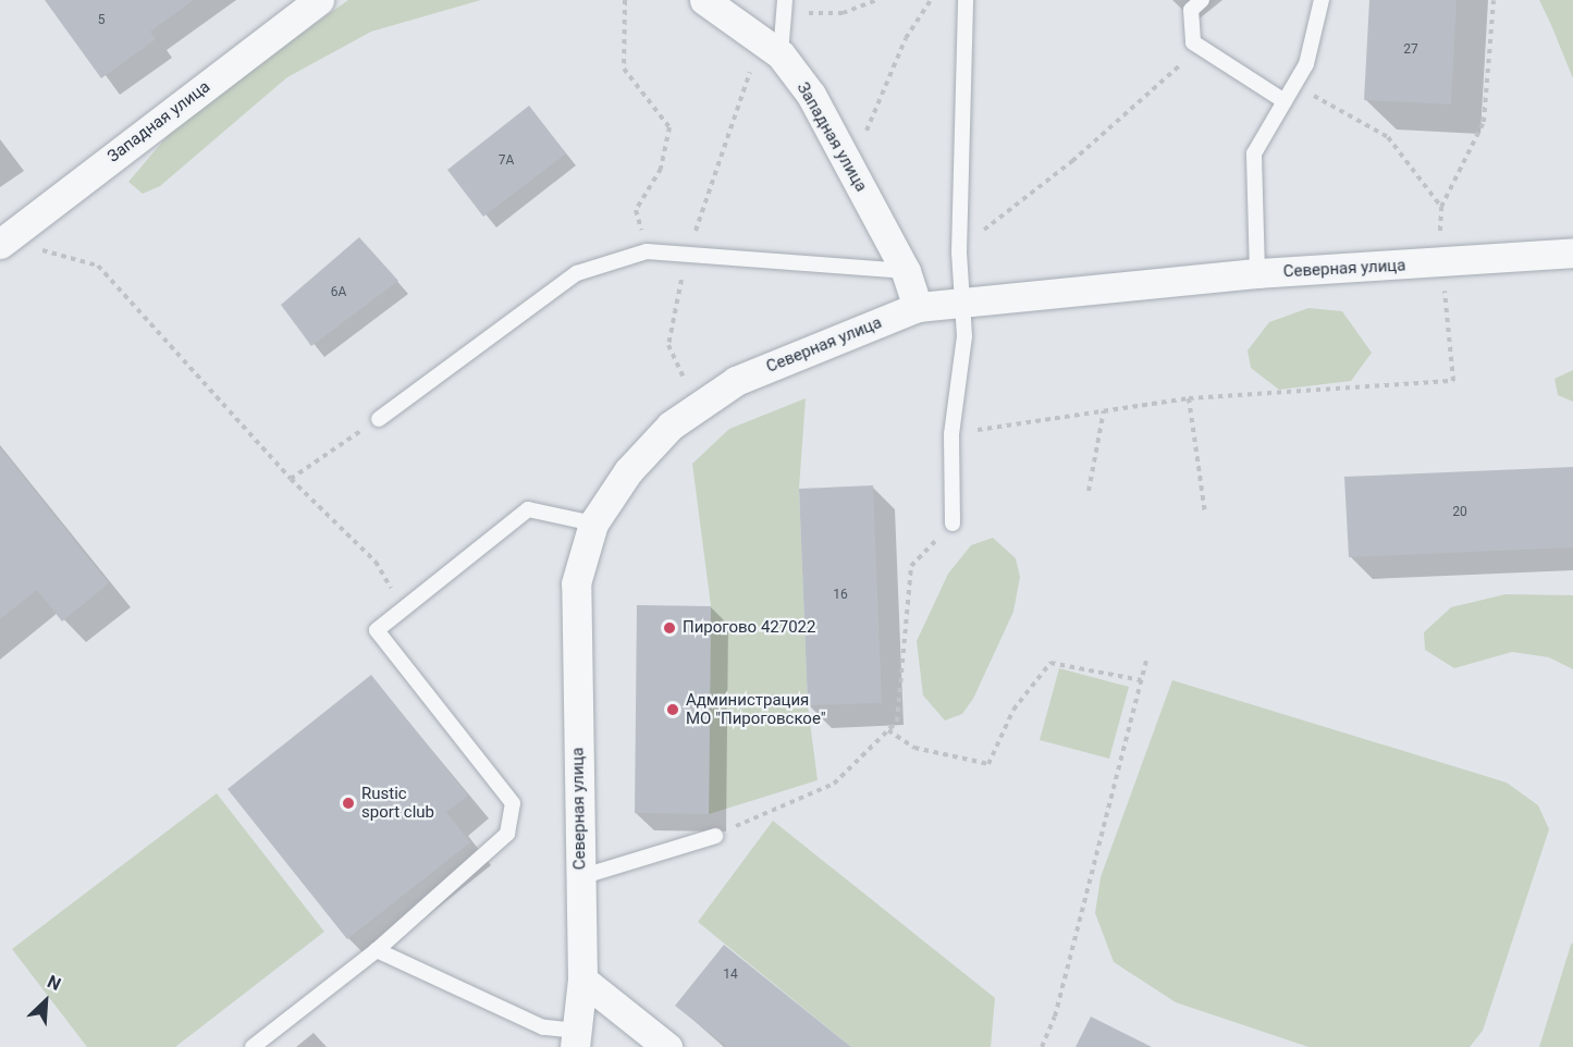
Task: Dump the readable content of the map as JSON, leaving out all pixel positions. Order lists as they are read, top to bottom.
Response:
{
  "streets": {
    "street": ["Западная улица", "Северная улица"]
  },
  "crossings": [
    ["Западная улица", "Северная улица"]
  ],
  "places": ["Пирогово 427022", "Администрация МО \"Пироговское\"", "Rustic sport club"],
  "house_numbers": [
    "5",
    "27",
    "7А",
    "6А",
    "20",
    "16",
    "14"
  ],
  "north": "top right"
}
